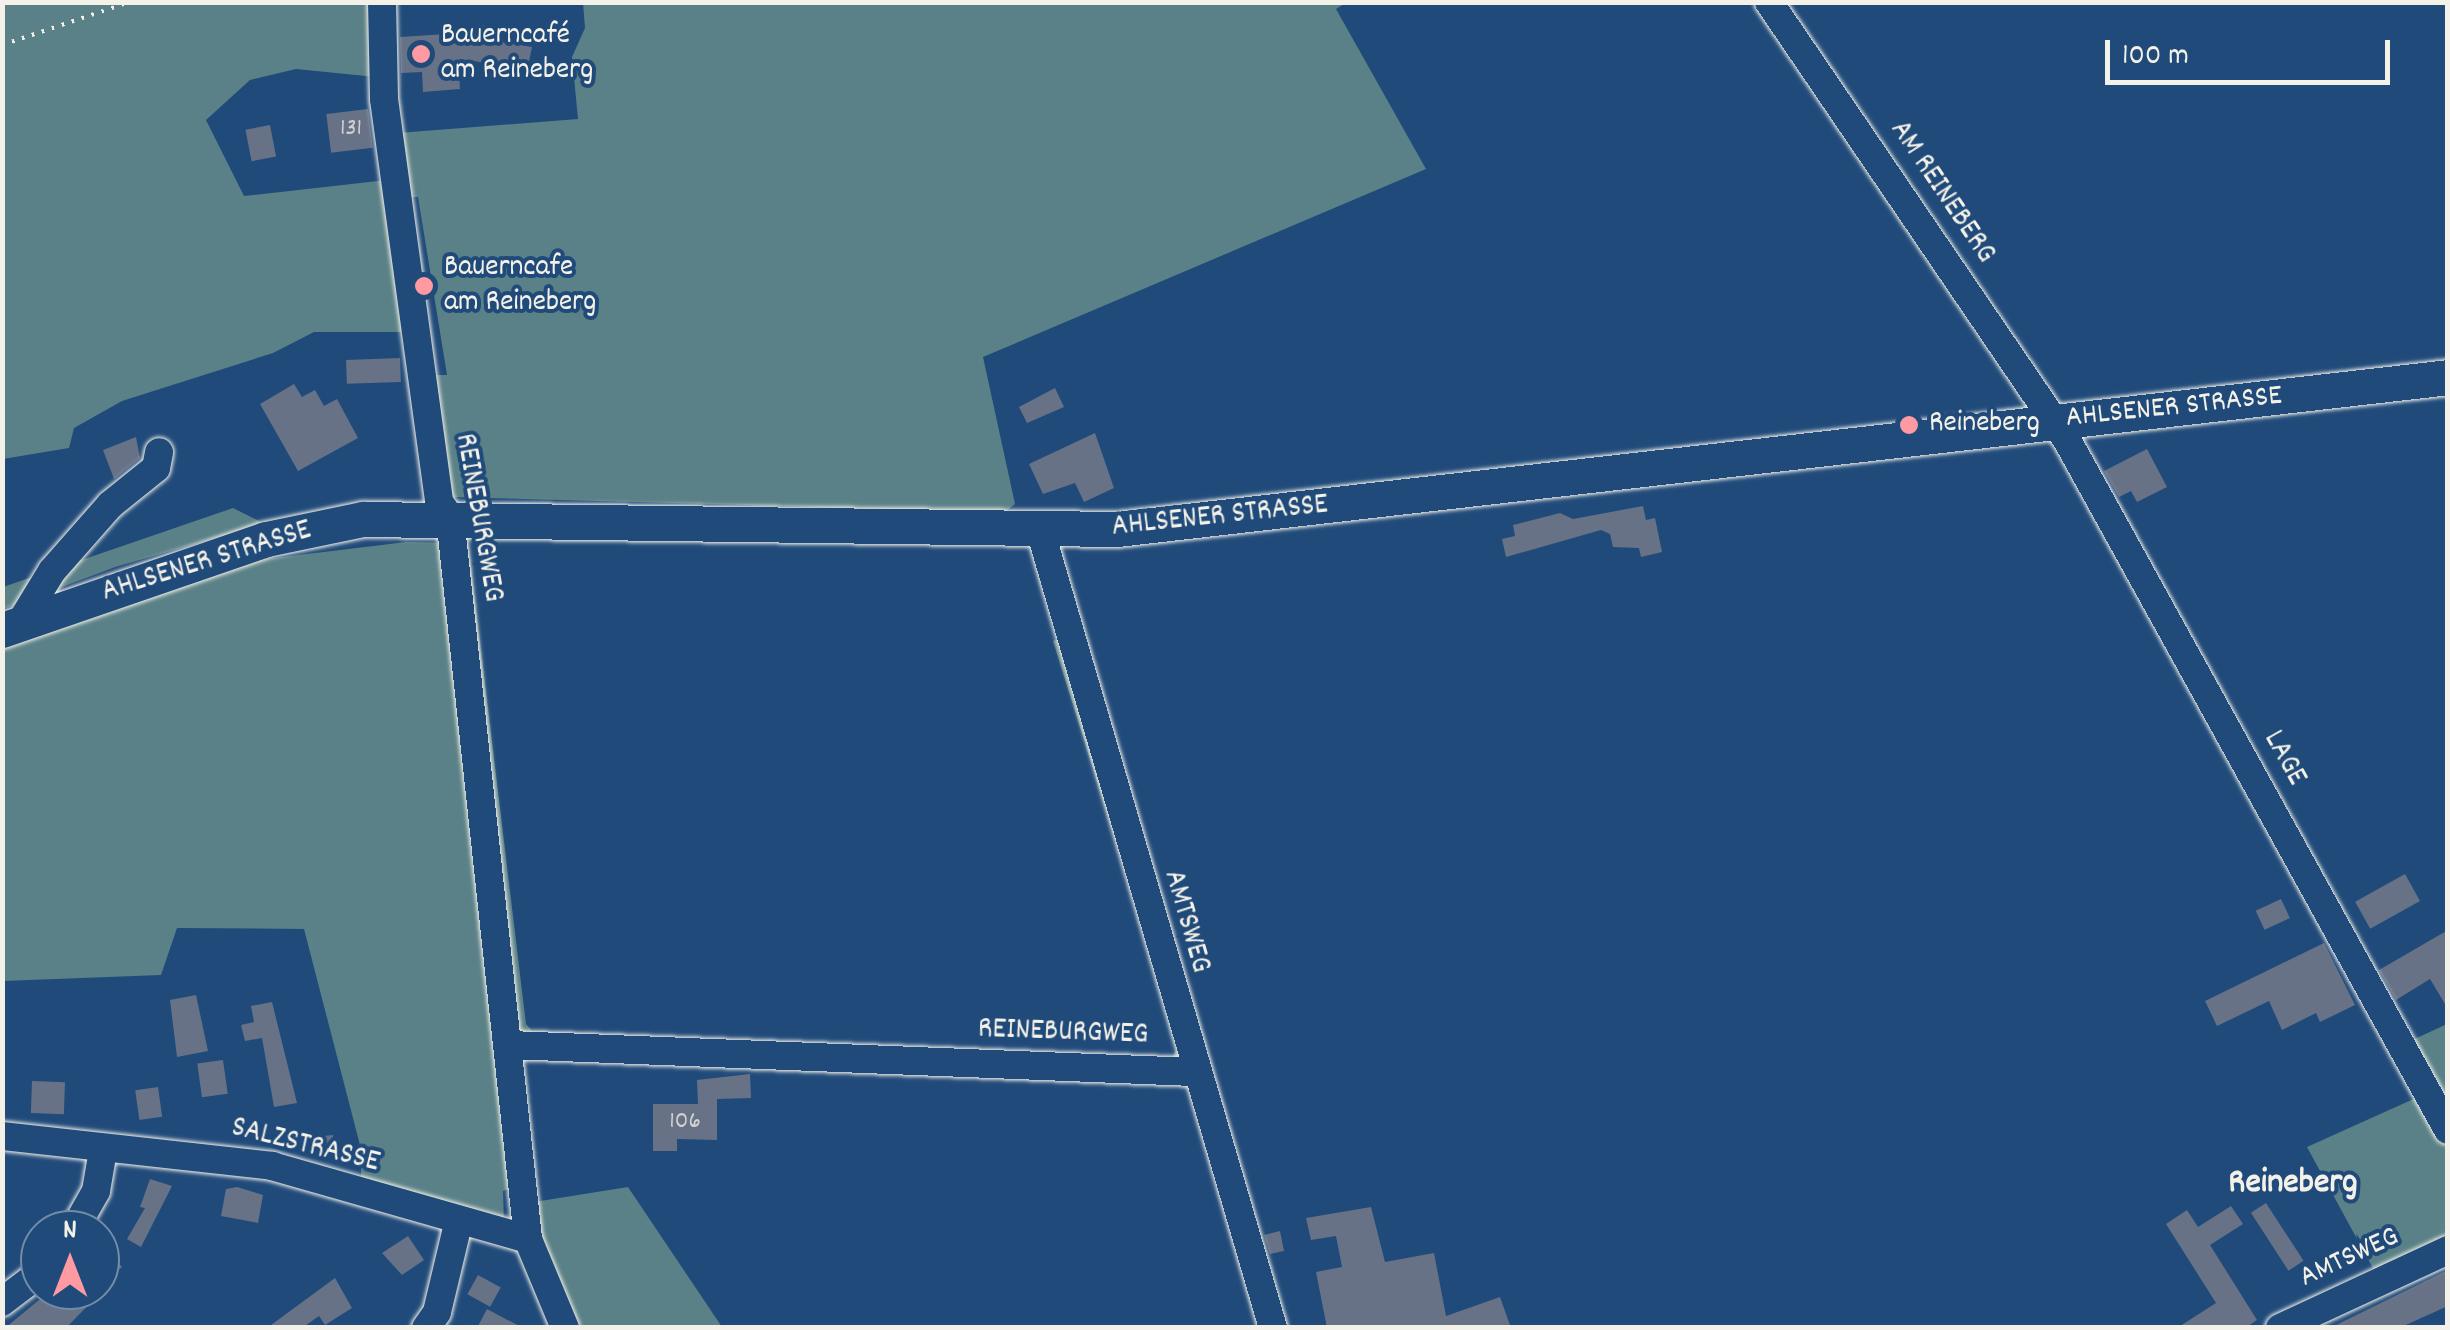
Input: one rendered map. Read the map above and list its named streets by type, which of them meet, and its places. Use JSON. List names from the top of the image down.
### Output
{
  "streets": {
    "main road": ["AHLSENER STRASSE"],
    "street": [
      "AM REINEBERG",
      "REINEBURGWEG",
      "LAGE",
      "AMTSWEG",
      "SALZSTRASSE"
    ]
  },
  "crossings": [
    ["AM REINEBERG", "AHLSENER STRASSE"],
    ["AM REINEBERG", "LAGE"],
    ["AHLSENER STRASSE", "REINEBURGWEG"],
    ["AHLSENER STRASSE", "LAGE"],
    ["AHLSENER STRASSE", "AMTSWEG"],
    ["REINEBURGWEG", "AMTSWEG"],
    ["REINEBURGWEG", "SALZSTRASSE"]
  ],
  "districts": ["Reineberg"],
  "places": ["Bauerncafé am Reineberg", "Bauerncafe am Reineberg", "Reineberg"],
  "house_numbers": ["131", "106"],
  "scale_bar": "100 m",
  "north": "top"
}
